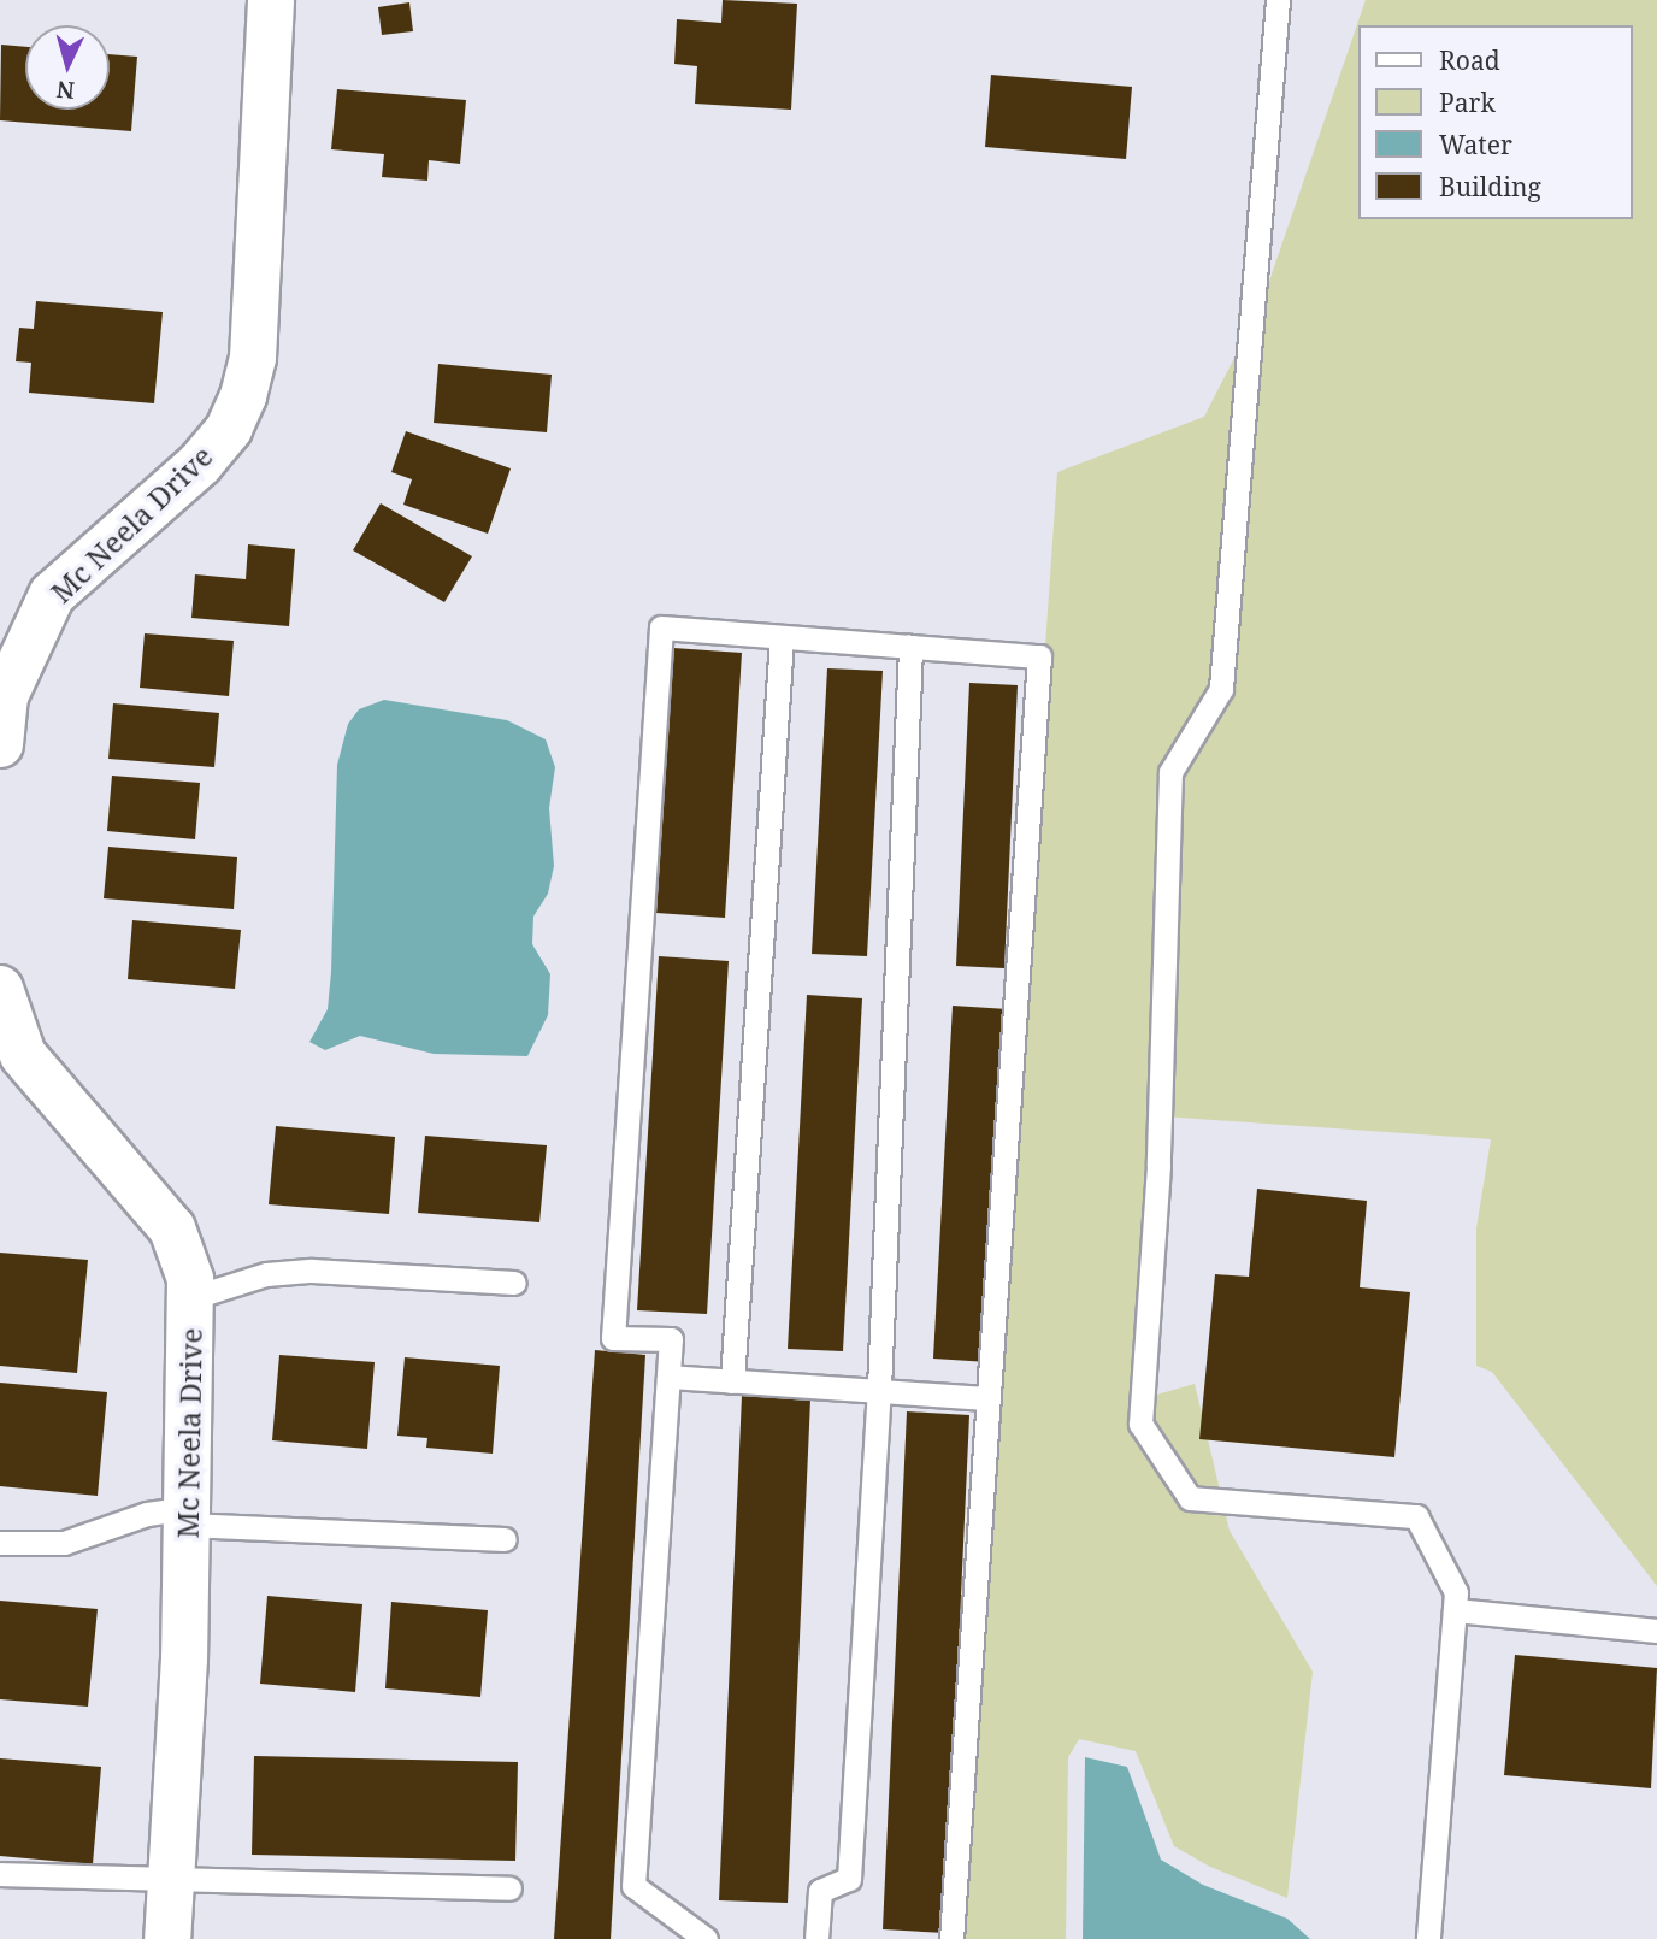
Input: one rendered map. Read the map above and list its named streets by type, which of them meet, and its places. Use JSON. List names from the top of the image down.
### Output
{
  "streets": {
    "street": ["Mc Neela Drive"]
  },
  "legend": [
    "Road",
    "Park",
    "Water",
    "Building"
  ],
  "north": "bottom"
}
